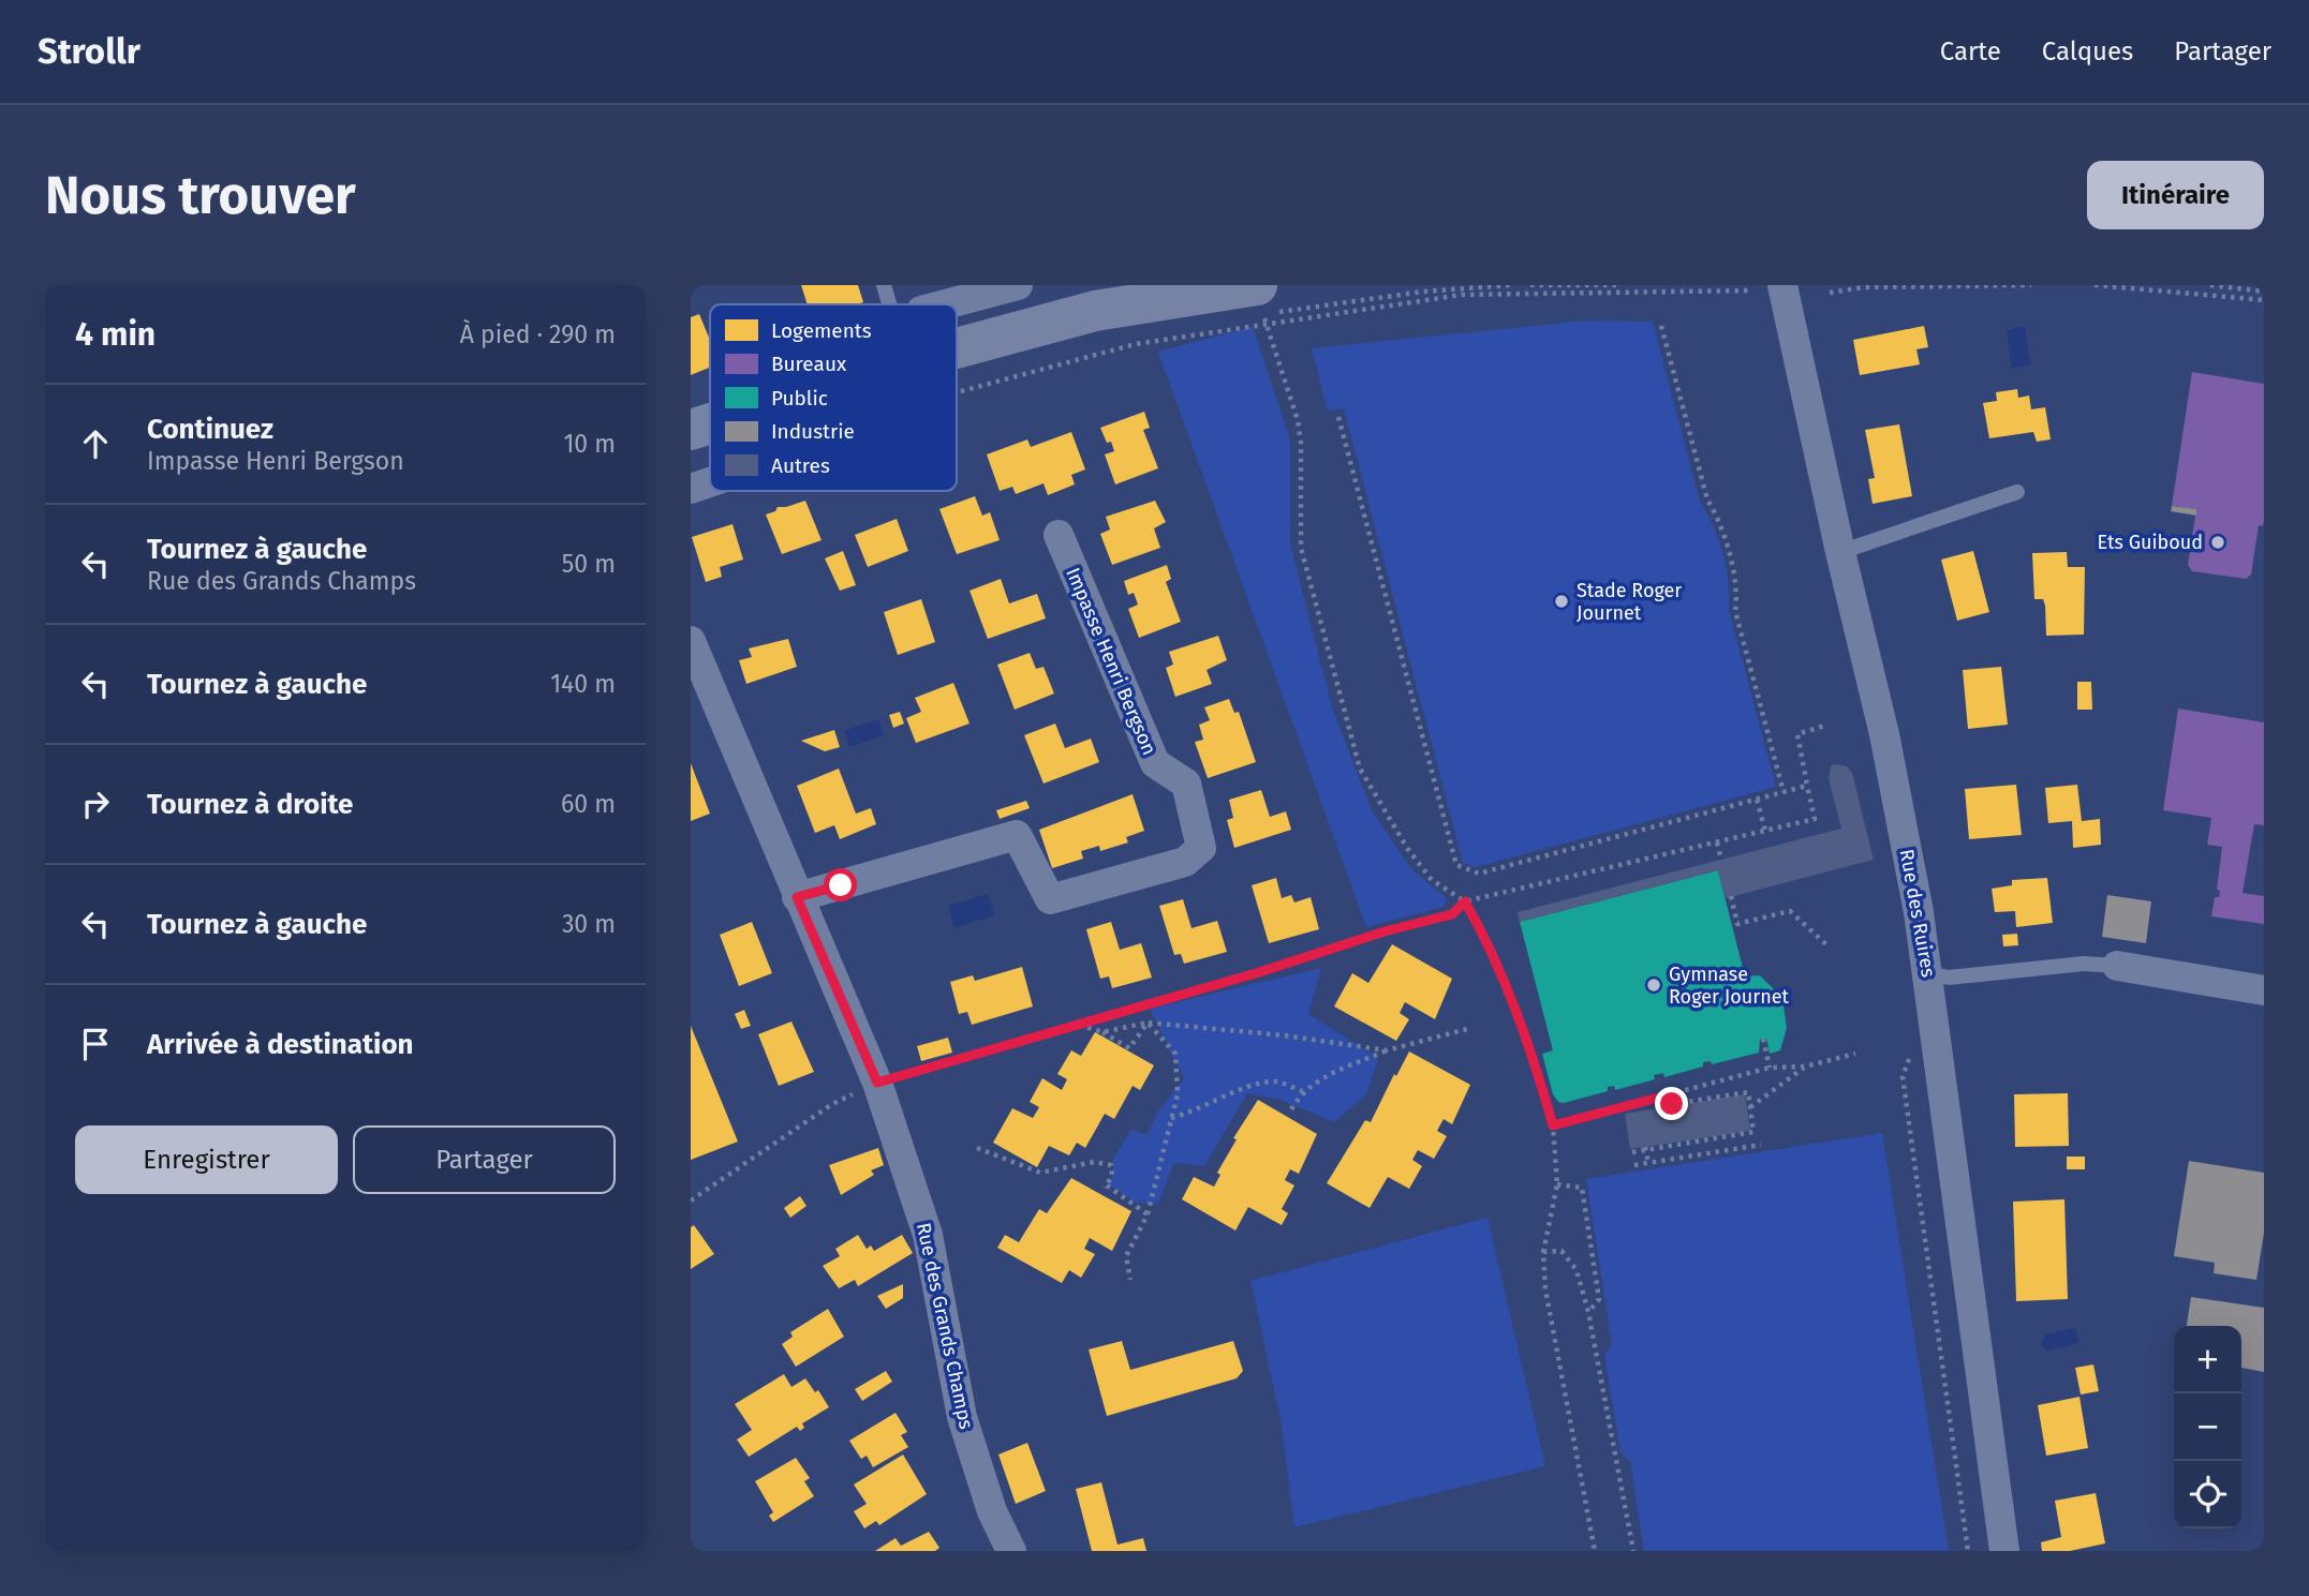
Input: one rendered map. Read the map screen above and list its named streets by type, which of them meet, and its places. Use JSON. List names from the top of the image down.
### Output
{
  "streets": {
    "street": ["Impasse Henri Bergson", "Rue des Ruires", "Rue des Grands Champs"]
  },
  "crossings": [
    ["Impasse Henri Bergson", "Rue des Grands Champs"]
  ],
  "places": ["Ets Guiboud", "Stade Roger Journet", "Gymnase Roger Journet"],
  "legend": [
    "Logements",
    "Bureaux",
    "Public",
    "Industrie",
    "Autres"
  ],
  "page": {
    "header": "Strollr",
    "nav": ["Carte", "Calques", "Partager"],
    "buttons": [
      "Itinéraire",
      ["Enregistrer", "Partager"]
    ],
    "title": "Nous trouver",
    "heading": ["4 min", "À pied · 290 m"],
    "list": [
      ["Continuez", "Impasse Henri Bergson", "10 m"],
      ["Tournez à gauche", "Rue des Grands Champs", "50 m"],
      ["Tournez à gauche", "140 m"],
      ["Tournez à droite", "60 m"],
      ["Tournez à gauche", "30 m"],
      "Arrivée à destination"
    ],
    "map_buttons": ["+", "−"]
  }
}
